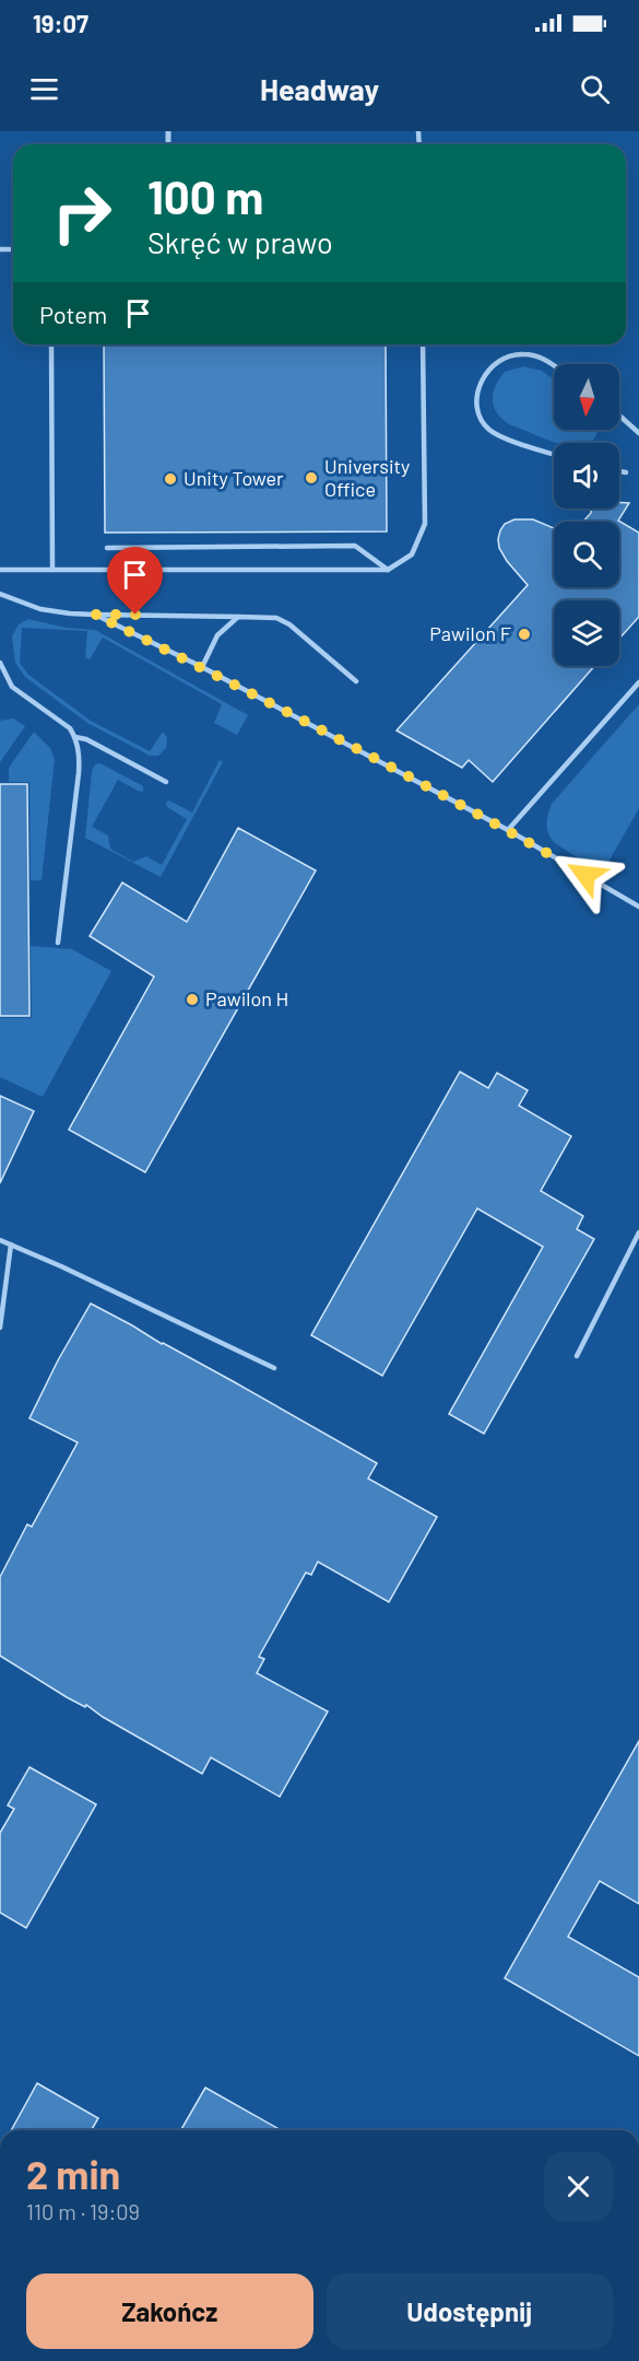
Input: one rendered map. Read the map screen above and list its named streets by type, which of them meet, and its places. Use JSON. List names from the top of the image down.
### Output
{
  "places": [
    "University Office",
    "Unity Tower",
    "Pawilon F",
    "Pawilon H"
  ],
  "north": "bottom",
  "page": {
    "status": "19:07",
    "header": "Headway",
    "turn": ["100 m", "Skręć w prawo"],
    "then": "Potem",
    "heading": ["2 min", "110 m · 19:09"],
    "buttons": ["Zakończ", "Udostępnij"]
  }
}
